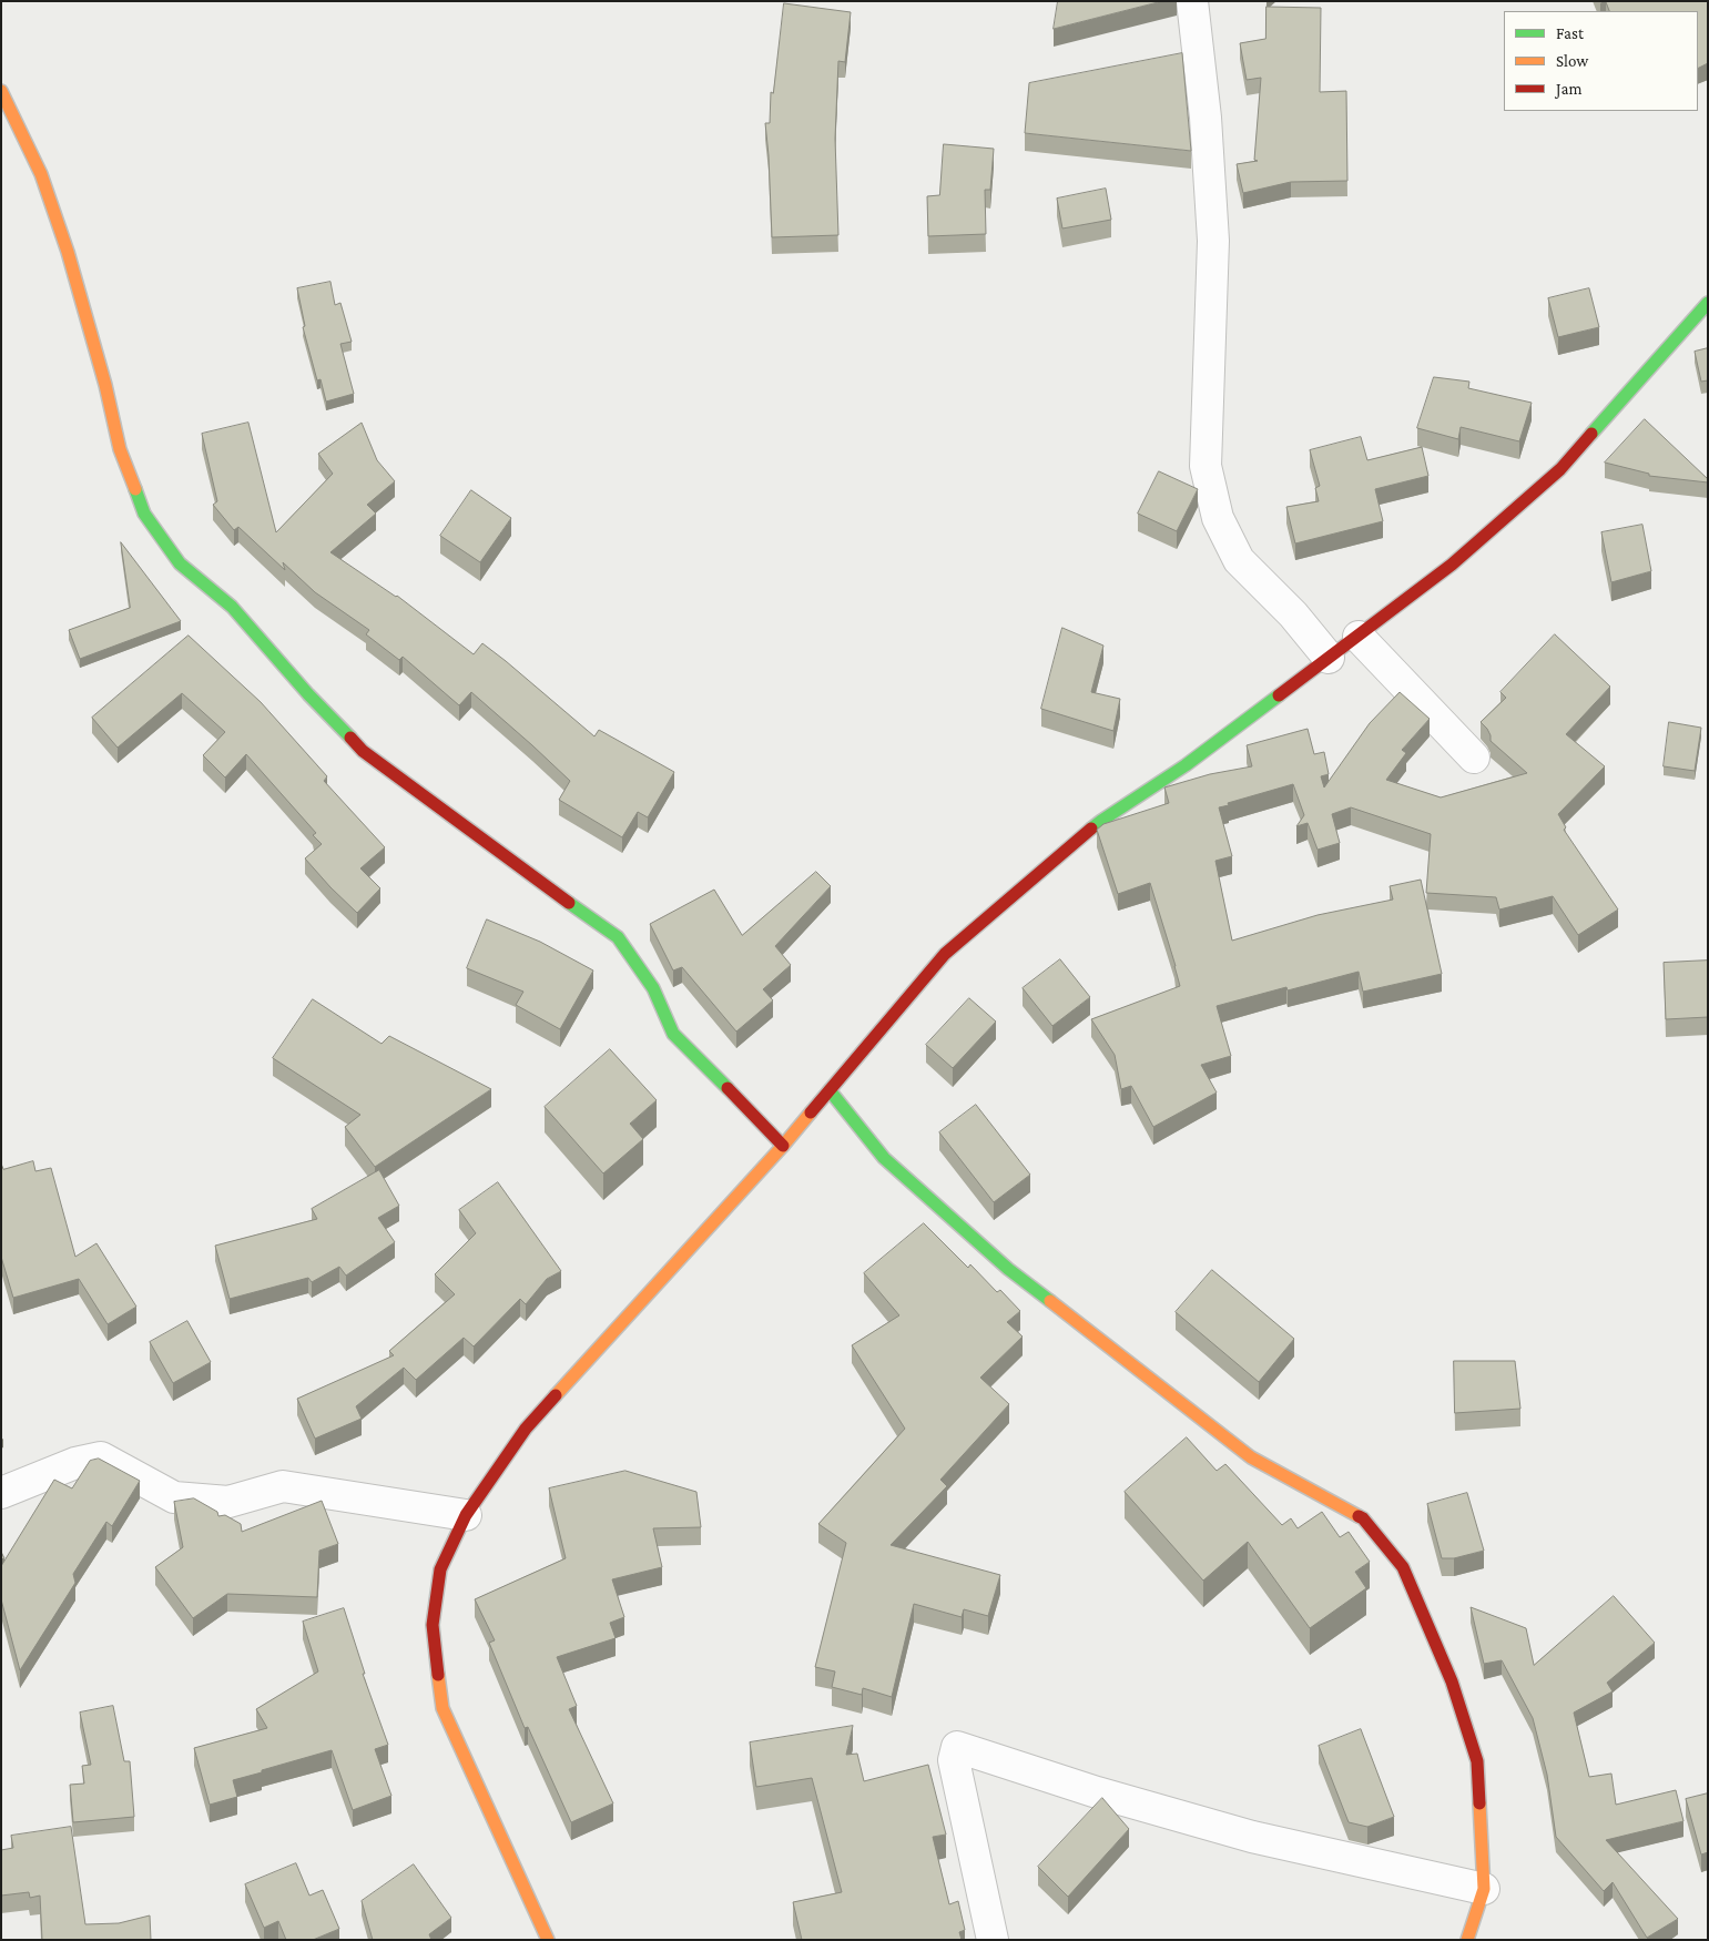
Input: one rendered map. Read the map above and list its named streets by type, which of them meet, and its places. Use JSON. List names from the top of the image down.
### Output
{
  "legend": ["Fast", "Slow", "Jam"]
}
